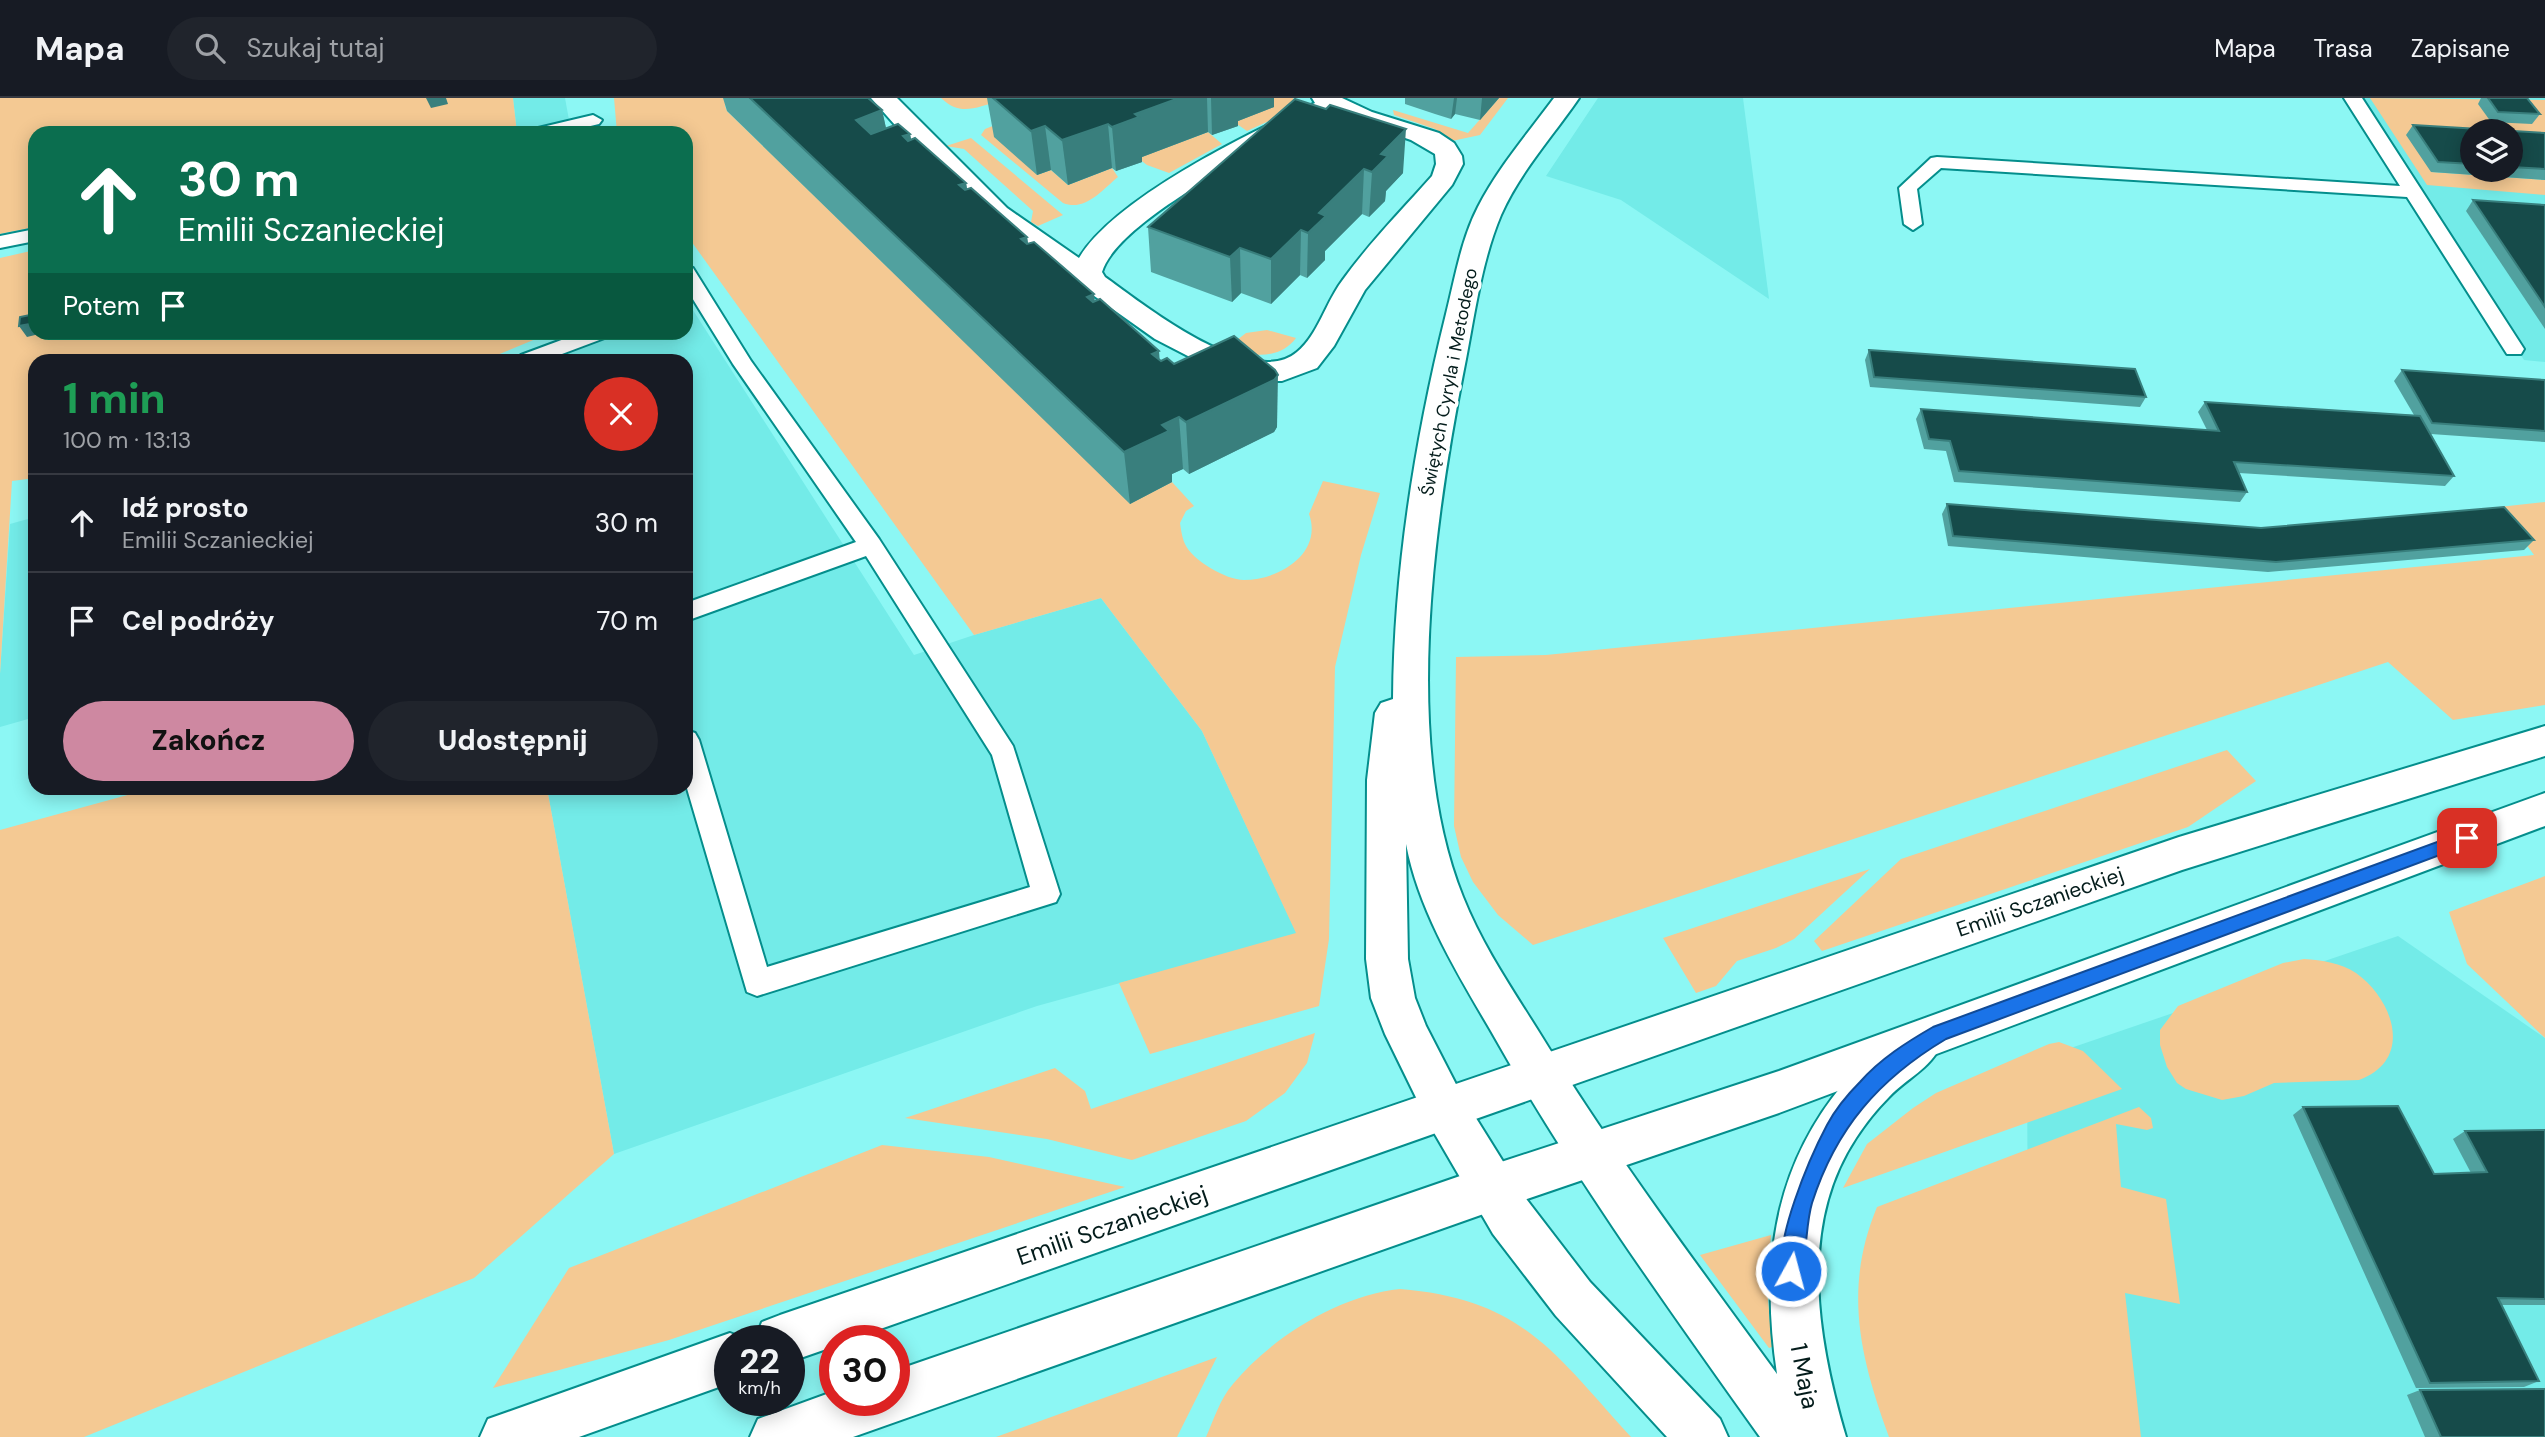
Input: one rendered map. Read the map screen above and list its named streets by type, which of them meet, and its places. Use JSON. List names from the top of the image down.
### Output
{
  "streets": {
    "street": ["Świętych Cyryla i Metodego", "Emilii Sczanieckiej", "1 Maja"]
  },
  "crossings": [
    ["Świętych Cyryla i Metodego", "Emilii Sczanieckiej"]
  ],
  "page": {
    "header": "Mapa",
    "search": "Szukaj tutaj",
    "nav": ["Mapa", "Trasa", "Zapisane"],
    "turn": ["30 m", "Emilii Sczanieckiej"],
    "then": "Potem",
    "heading": ["1 min", "100 m · 13:13"],
    "list": [
      {
        "name": "Idź prosto",
        "note": "Emilii Sczanieckiej",
        "value": "30 m"
      },
      {
        "name": "Cel podróży",
        "value": "70 m"
      }
    ],
    "buttons": ["Zakończ", "Udostępnij"],
    "speed": "22 km/h",
    "limit": "30"
  }
}
